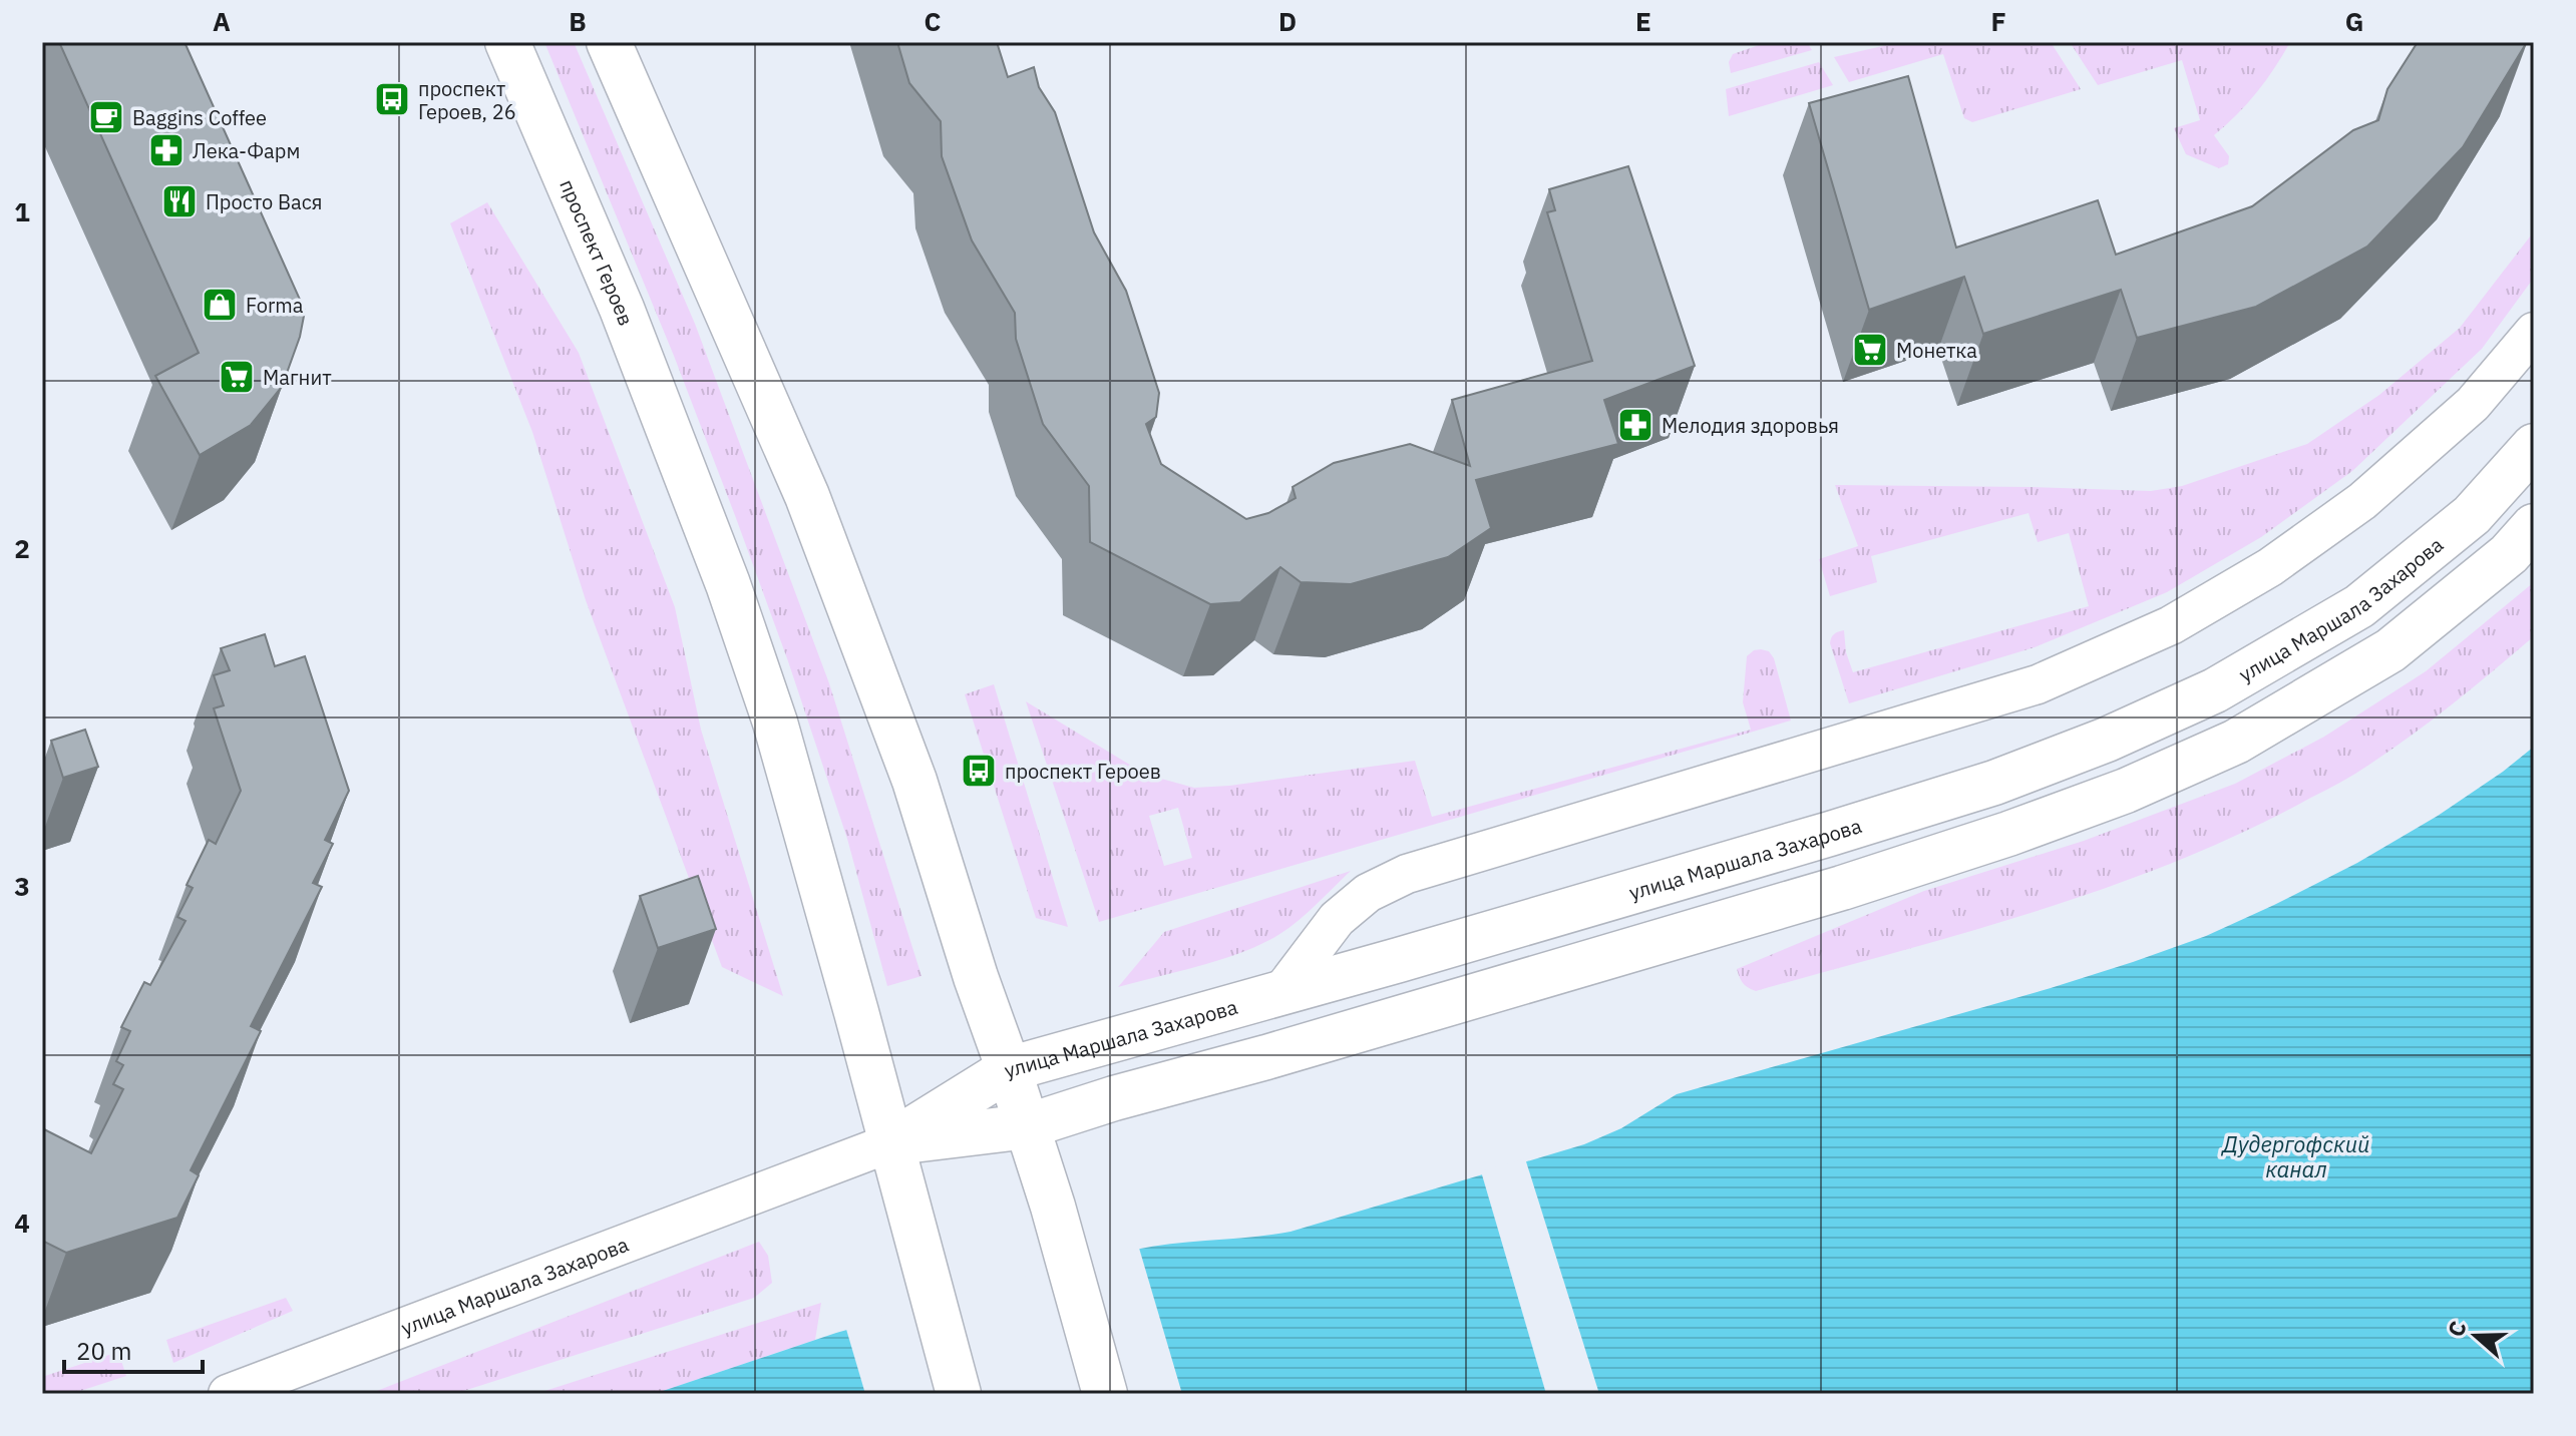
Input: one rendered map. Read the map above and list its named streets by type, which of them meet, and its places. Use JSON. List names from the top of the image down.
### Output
{
  "streets": {
    "street": ["проспект Героев", "улица Маршала Захарова"]
  },
  "crossings": [
    ["проспект Героев", "улица Маршала Захарова"]
  ],
  "water": ["Дудергофский канал"],
  "places": {
    "bus stop": ["проспект Героев, 26", "проспект Героев"],
    "cafe": ["Baggins Coffee"],
    "pharmacy": ["Лека-Фарм", "Мелодия здоровья"],
    "restaurant": ["Просто Вася"],
    "shop": ["Forma"],
    "supermarket": ["Монетка", "Магнит"]
  },
  "scale_bar": "20 m",
  "north": "left",
  "grid": {
    "columns": [
      "A",
      "B",
      "C",
      "D",
      "E",
      "F",
      "G"
    ],
    "rows": [
      "1",
      "2",
      "3",
      "4"
    ]
  }
}
